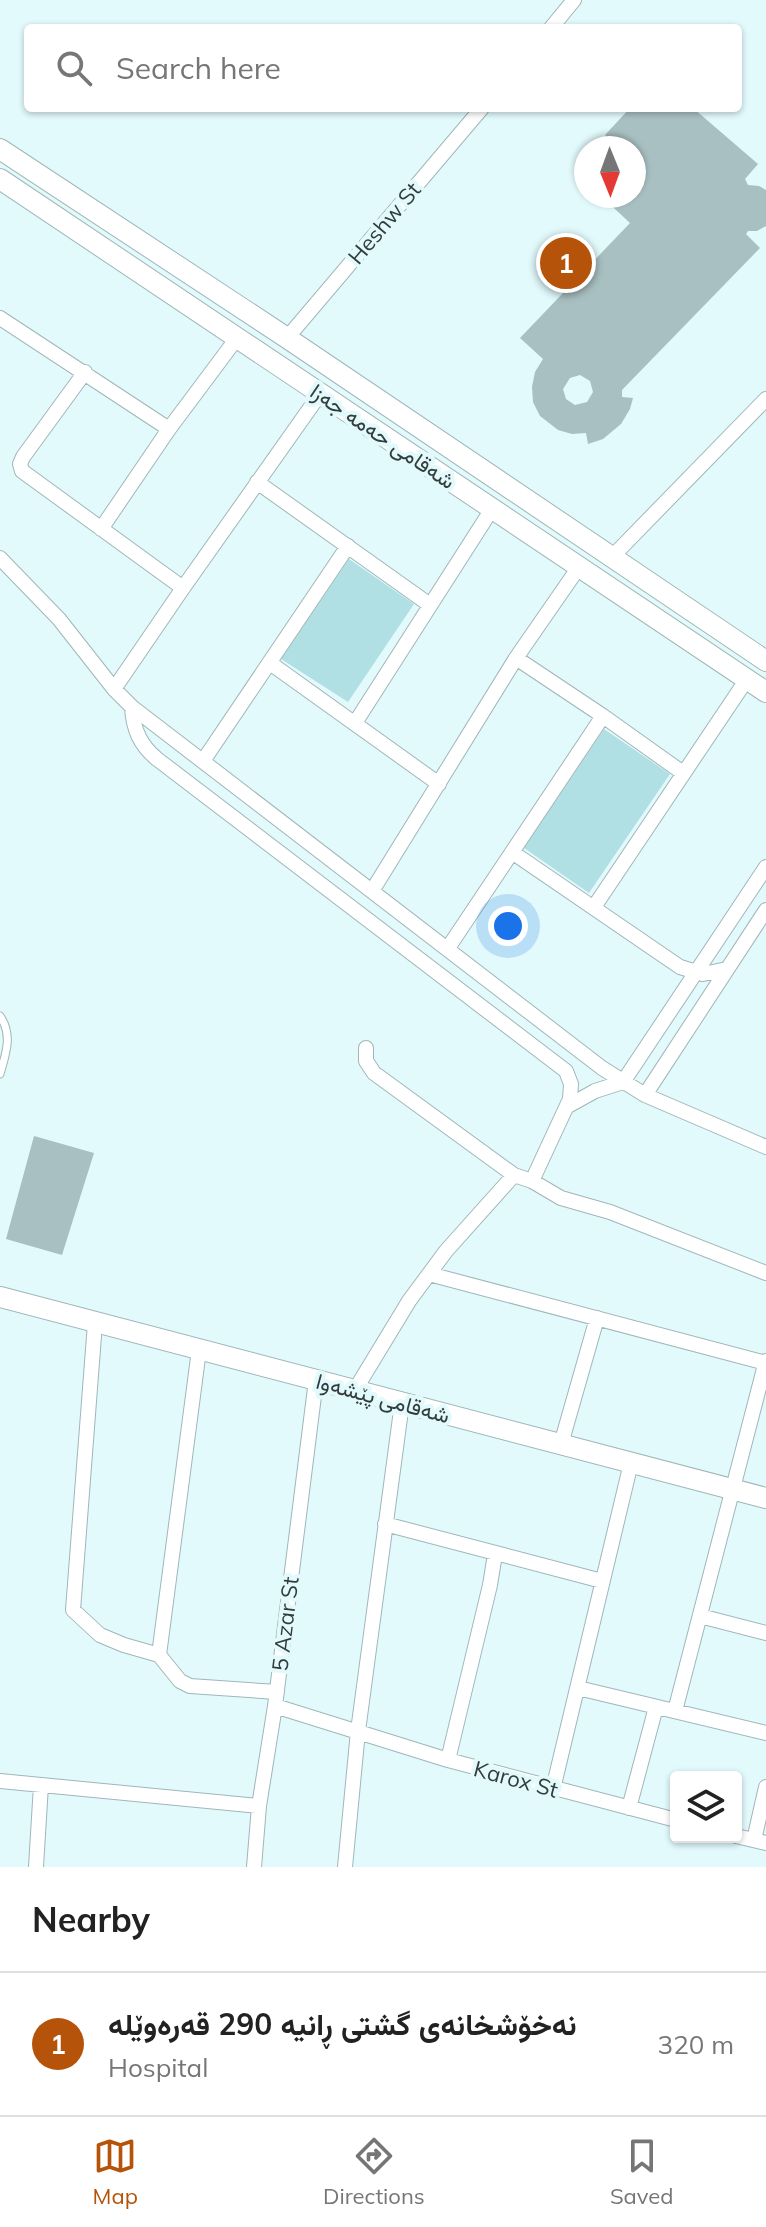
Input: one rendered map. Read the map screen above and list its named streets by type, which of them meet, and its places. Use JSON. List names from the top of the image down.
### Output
{
  "streets": {
    "street": [
      "Heshw St",
      "شەقامی حەمە جەزا",
      "شەقامی پێشەوا",
      "5 Azar St",
      "Karox St"
    ]
  },
  "crossings": [
    ["Heshw St", "شەقامی حەمە جەزا"],
    ["شەقامی پێشەوا", "5 Azar St"],
    ["5 Azar St", "Karox St"]
  ],
  "north": "bottom",
  "page": {
    "search": "Search here",
    "pins": "1",
    "heading": "Nearby",
    "list": [
      {
        "mark": "1",
        "name": "نەخۆشخانەی گشتی ڕانیە 290 قەرەوێلە",
        "note": "Hospital",
        "value": "320 m"
      }
    ],
    "nav": ["Map", "Directions", "Saved"]
  }
}
